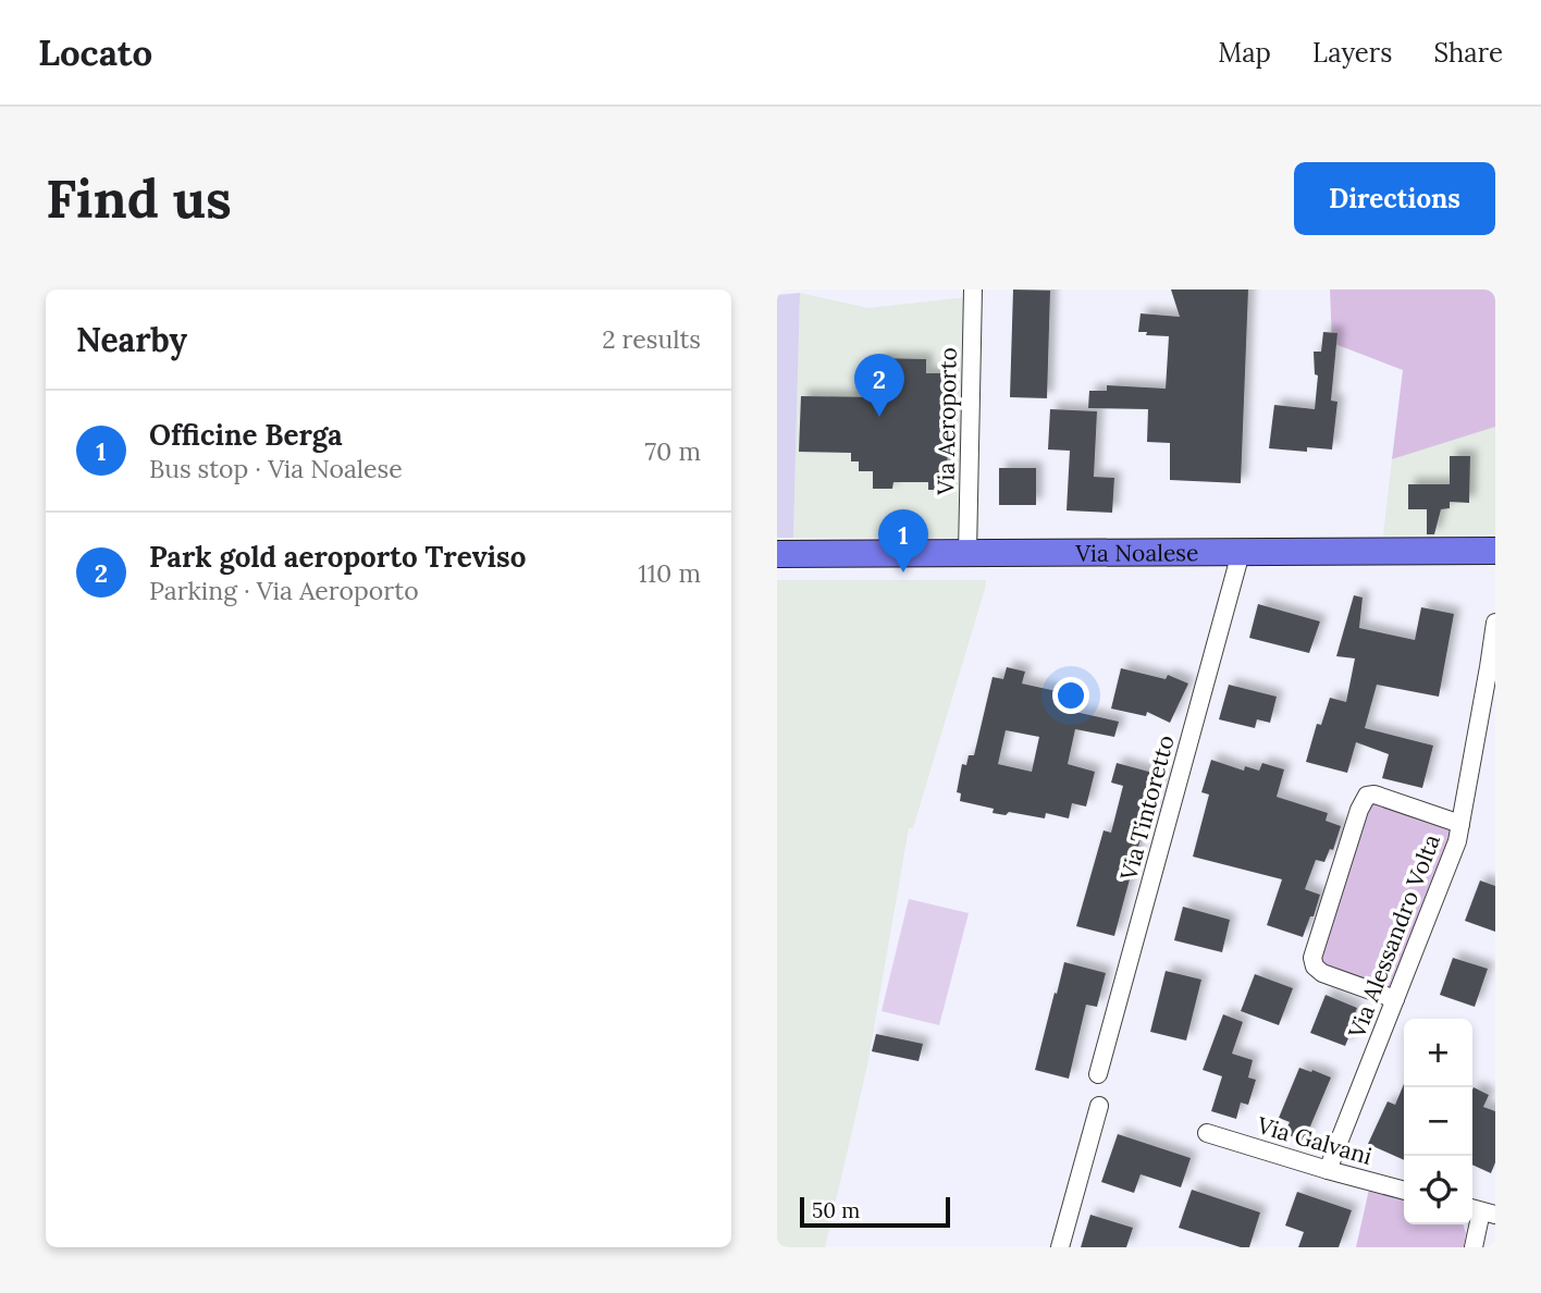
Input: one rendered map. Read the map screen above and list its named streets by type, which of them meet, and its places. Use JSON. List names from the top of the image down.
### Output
{
  "streets": {
    "main road": ["Via Noalese"],
    "street": [
      "Via Aeroporto",
      "Via Tintoretto",
      "Via Alessandro Volta",
      "Via Galvani"
    ]
  },
  "crossings": [
    ["Via Aeroporto", "Via Noalese"],
    ["Via Noalese", "Via Tintoretto"],
    ["Via Alessandro Volta", "Via Galvani"]
  ],
  "scale_bar": "50 m",
  "page": {
    "header": "Locato",
    "nav": ["Map", "Layers", "Share"],
    "buttons": "Directions",
    "title": "Find us",
    "heading": ["Nearby", "2 results"],
    "pins": ["2", "1"],
    "list": [
      {
        "mark": "1",
        "name": "Officine Berga",
        "note": "Bus stop · Via Noalese",
        "value": "70 m"
      },
      {
        "mark": "2",
        "name": "Park gold aeroporto Treviso",
        "note": "Parking · Via Aeroporto",
        "value": "110 m"
      }
    ],
    "map_buttons": ["+", "−"],
    "scale": "50 m"
  }
}
